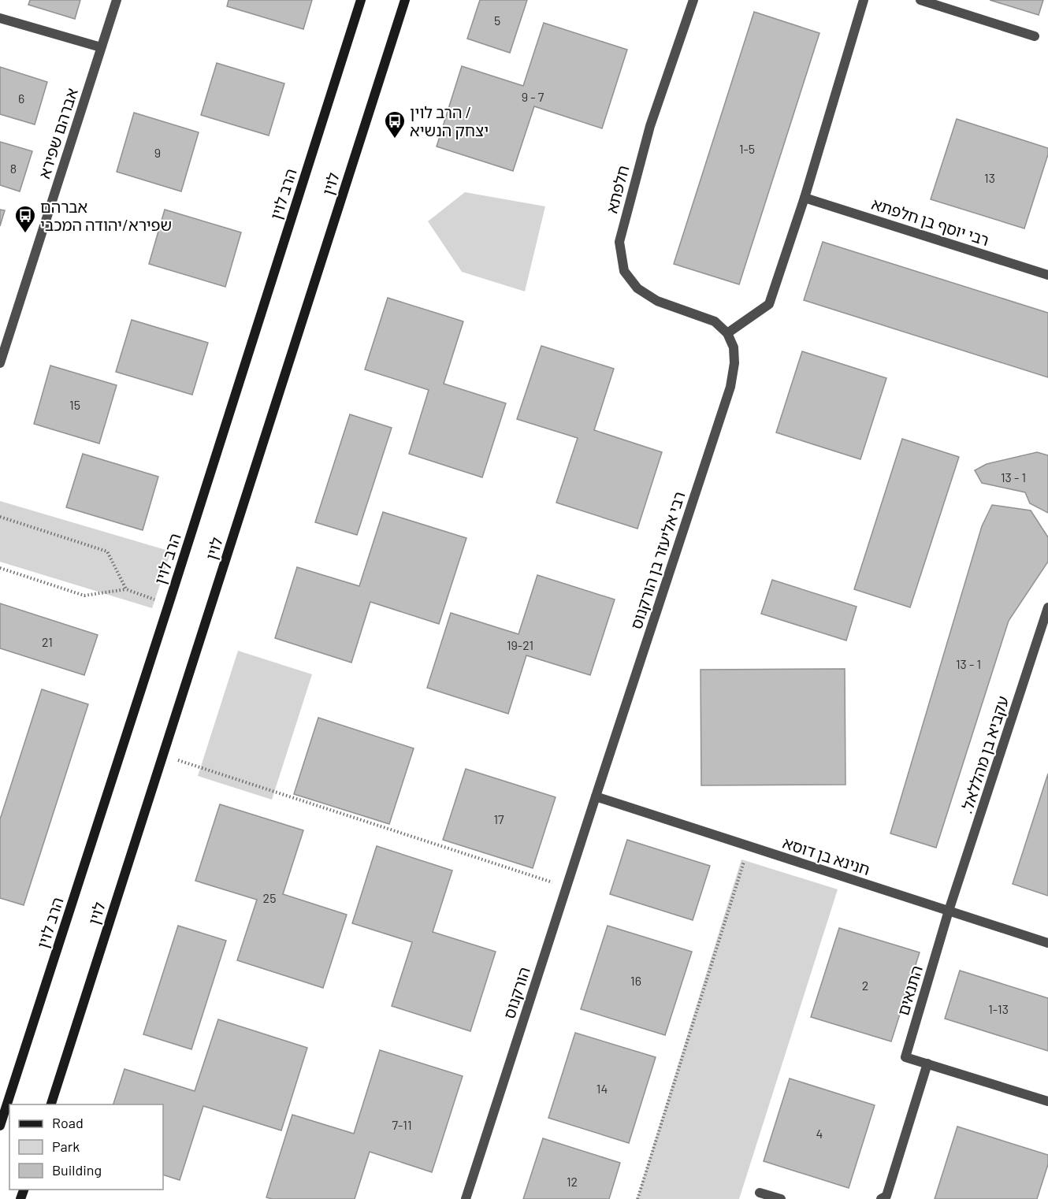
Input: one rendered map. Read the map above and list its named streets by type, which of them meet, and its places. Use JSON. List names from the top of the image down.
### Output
{
  "streets": {
    "main road": ["לוין", "הרב לוין"],
    "street": [
      "אברהם שפירא",
      "חלפתא",
      "רבי יוסף בן חלפתא",
      "רבי אליעזר בן הורקנוס",
      ".עקביא בן מהללאל",
      "חנינא בן דוסא",
      "התנאים",
      "הורקנוס"
    ]
  },
  "crossings": [
    ["חלפתא", "רבי אליעזר בן הורקנוס"],
    ["רבי אליעזר בן הורקנוס", "חנינא בן דוסא"],
    ["רבי אליעזר בן הורקנוס", "הורקנוס"],
    [".עקביא בן מהללאל", "חנינא בן דוסא"],
    [".עקביא בן מהללאל", "התנאים"],
    ["חנינא בן דוסא", "התנאים"],
    ["חנינא בן דוסא", "הורקנוס"]
  ],
  "places": {
    "bus stop": ["הרב לוין / יצחק הנשיא", "אברהם שפירא/יהודה המכבי"]
  },
  "house_numbers": [
    "5",
    "9 - 7",
    "6",
    "1-5",
    "9",
    "8",
    "13",
    "15",
    "13 - 1",
    "21",
    "19-21",
    "13 - 1",
    "17",
    "25",
    "16",
    "2",
    "1-13",
    "14",
    "7-11",
    "4",
    "12"
  ],
  "legend": ["Road", "Park", "Building"]
}
